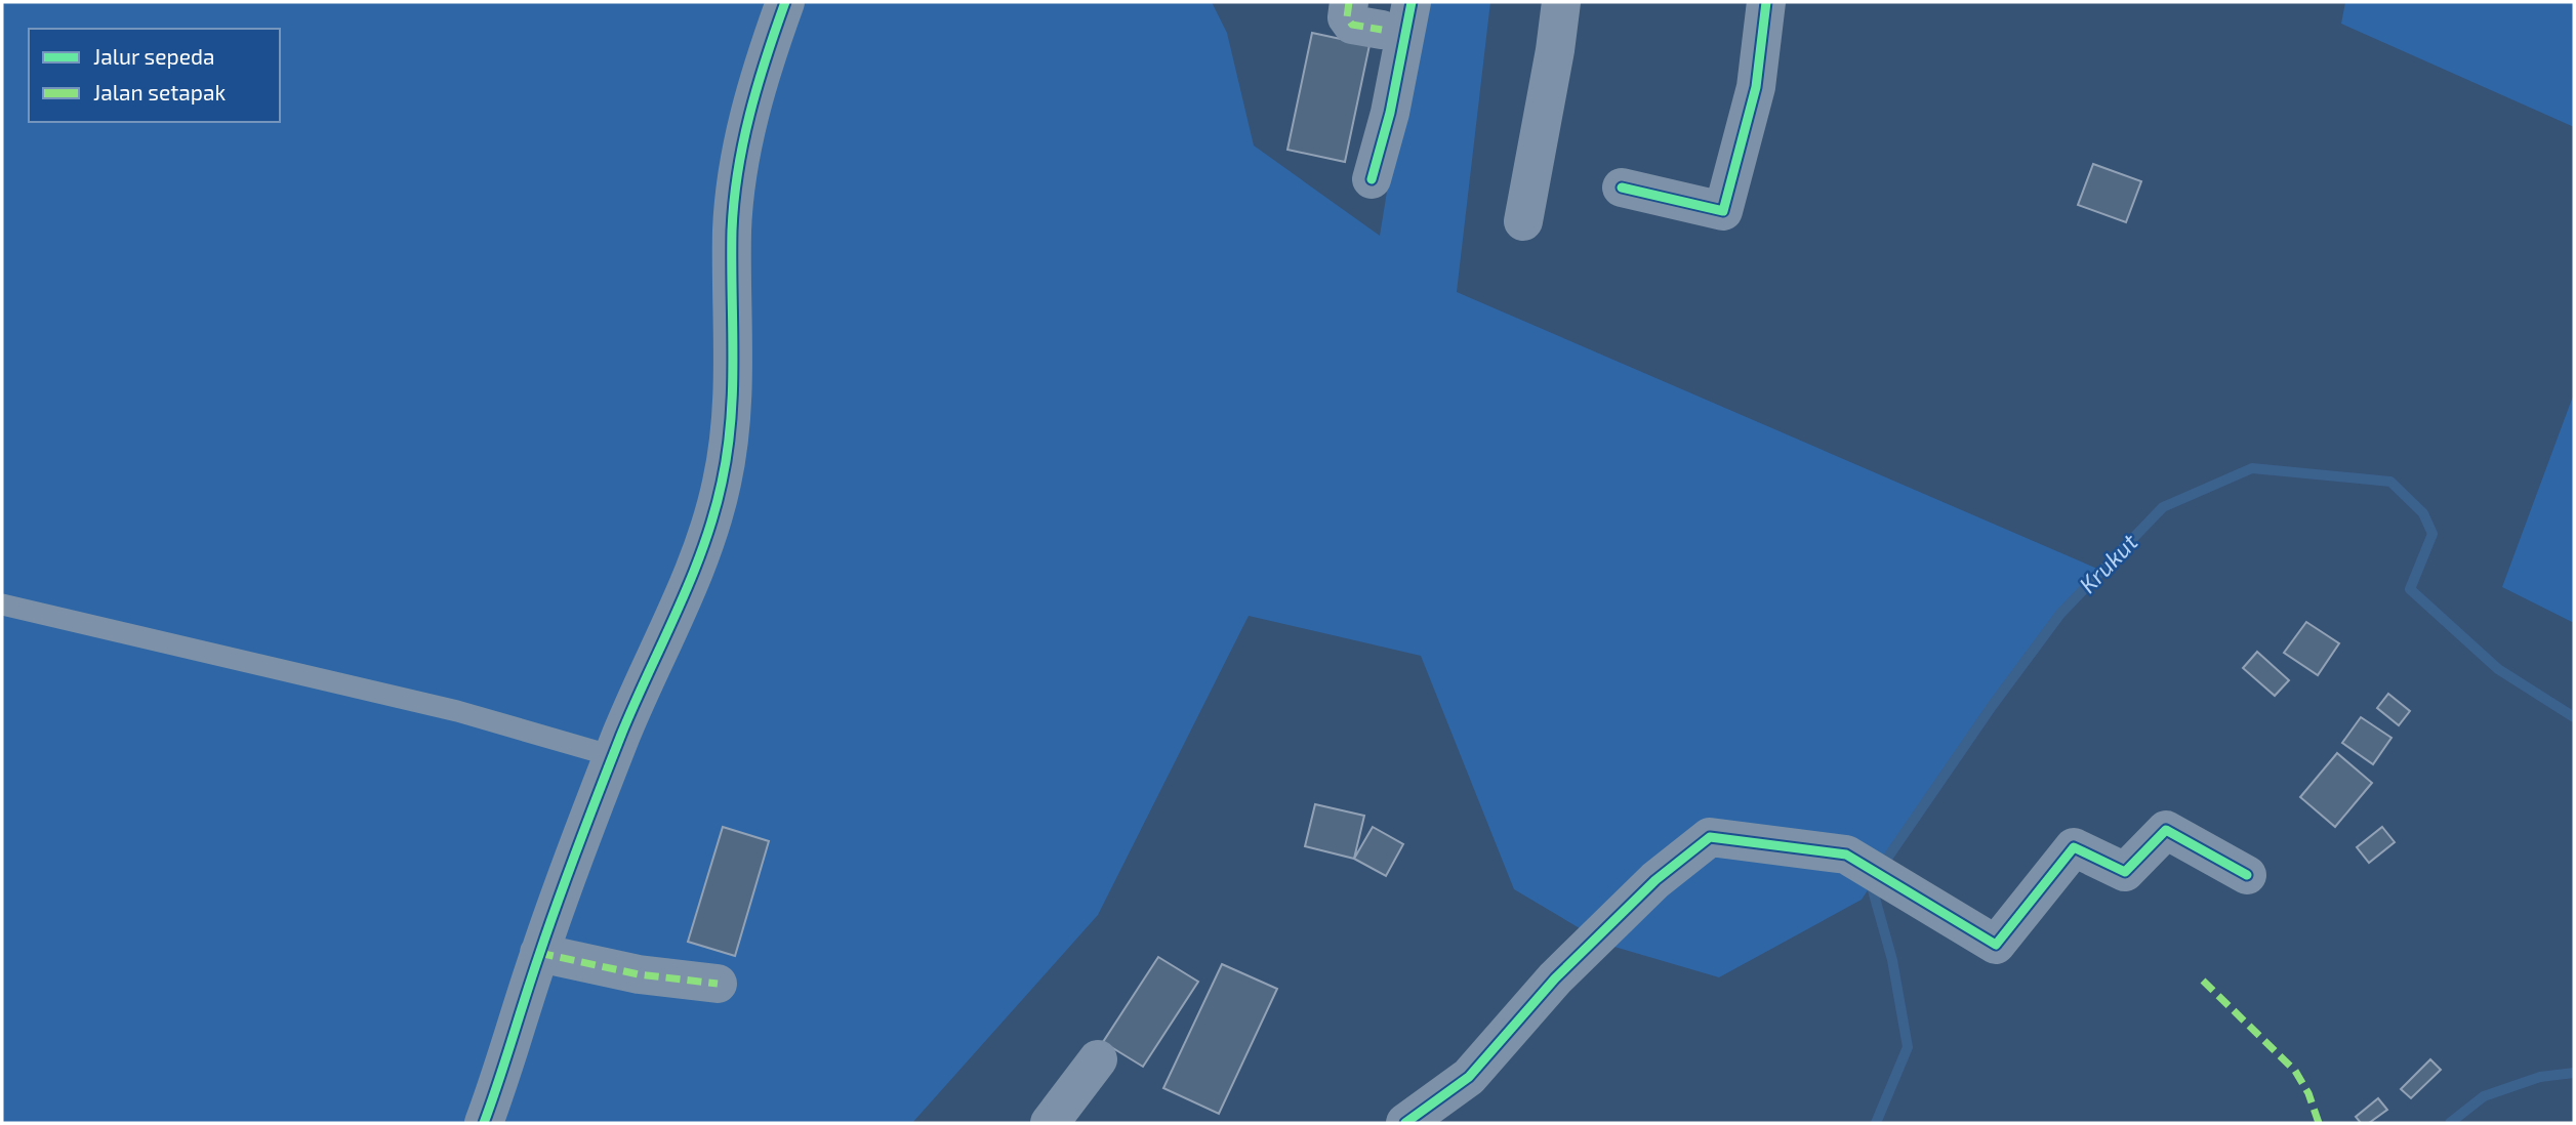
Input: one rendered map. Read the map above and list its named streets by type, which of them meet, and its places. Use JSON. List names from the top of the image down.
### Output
{
  "water": ["Krukut"],
  "legend": ["Jalur sepeda", "Jalan setapak"]
}
